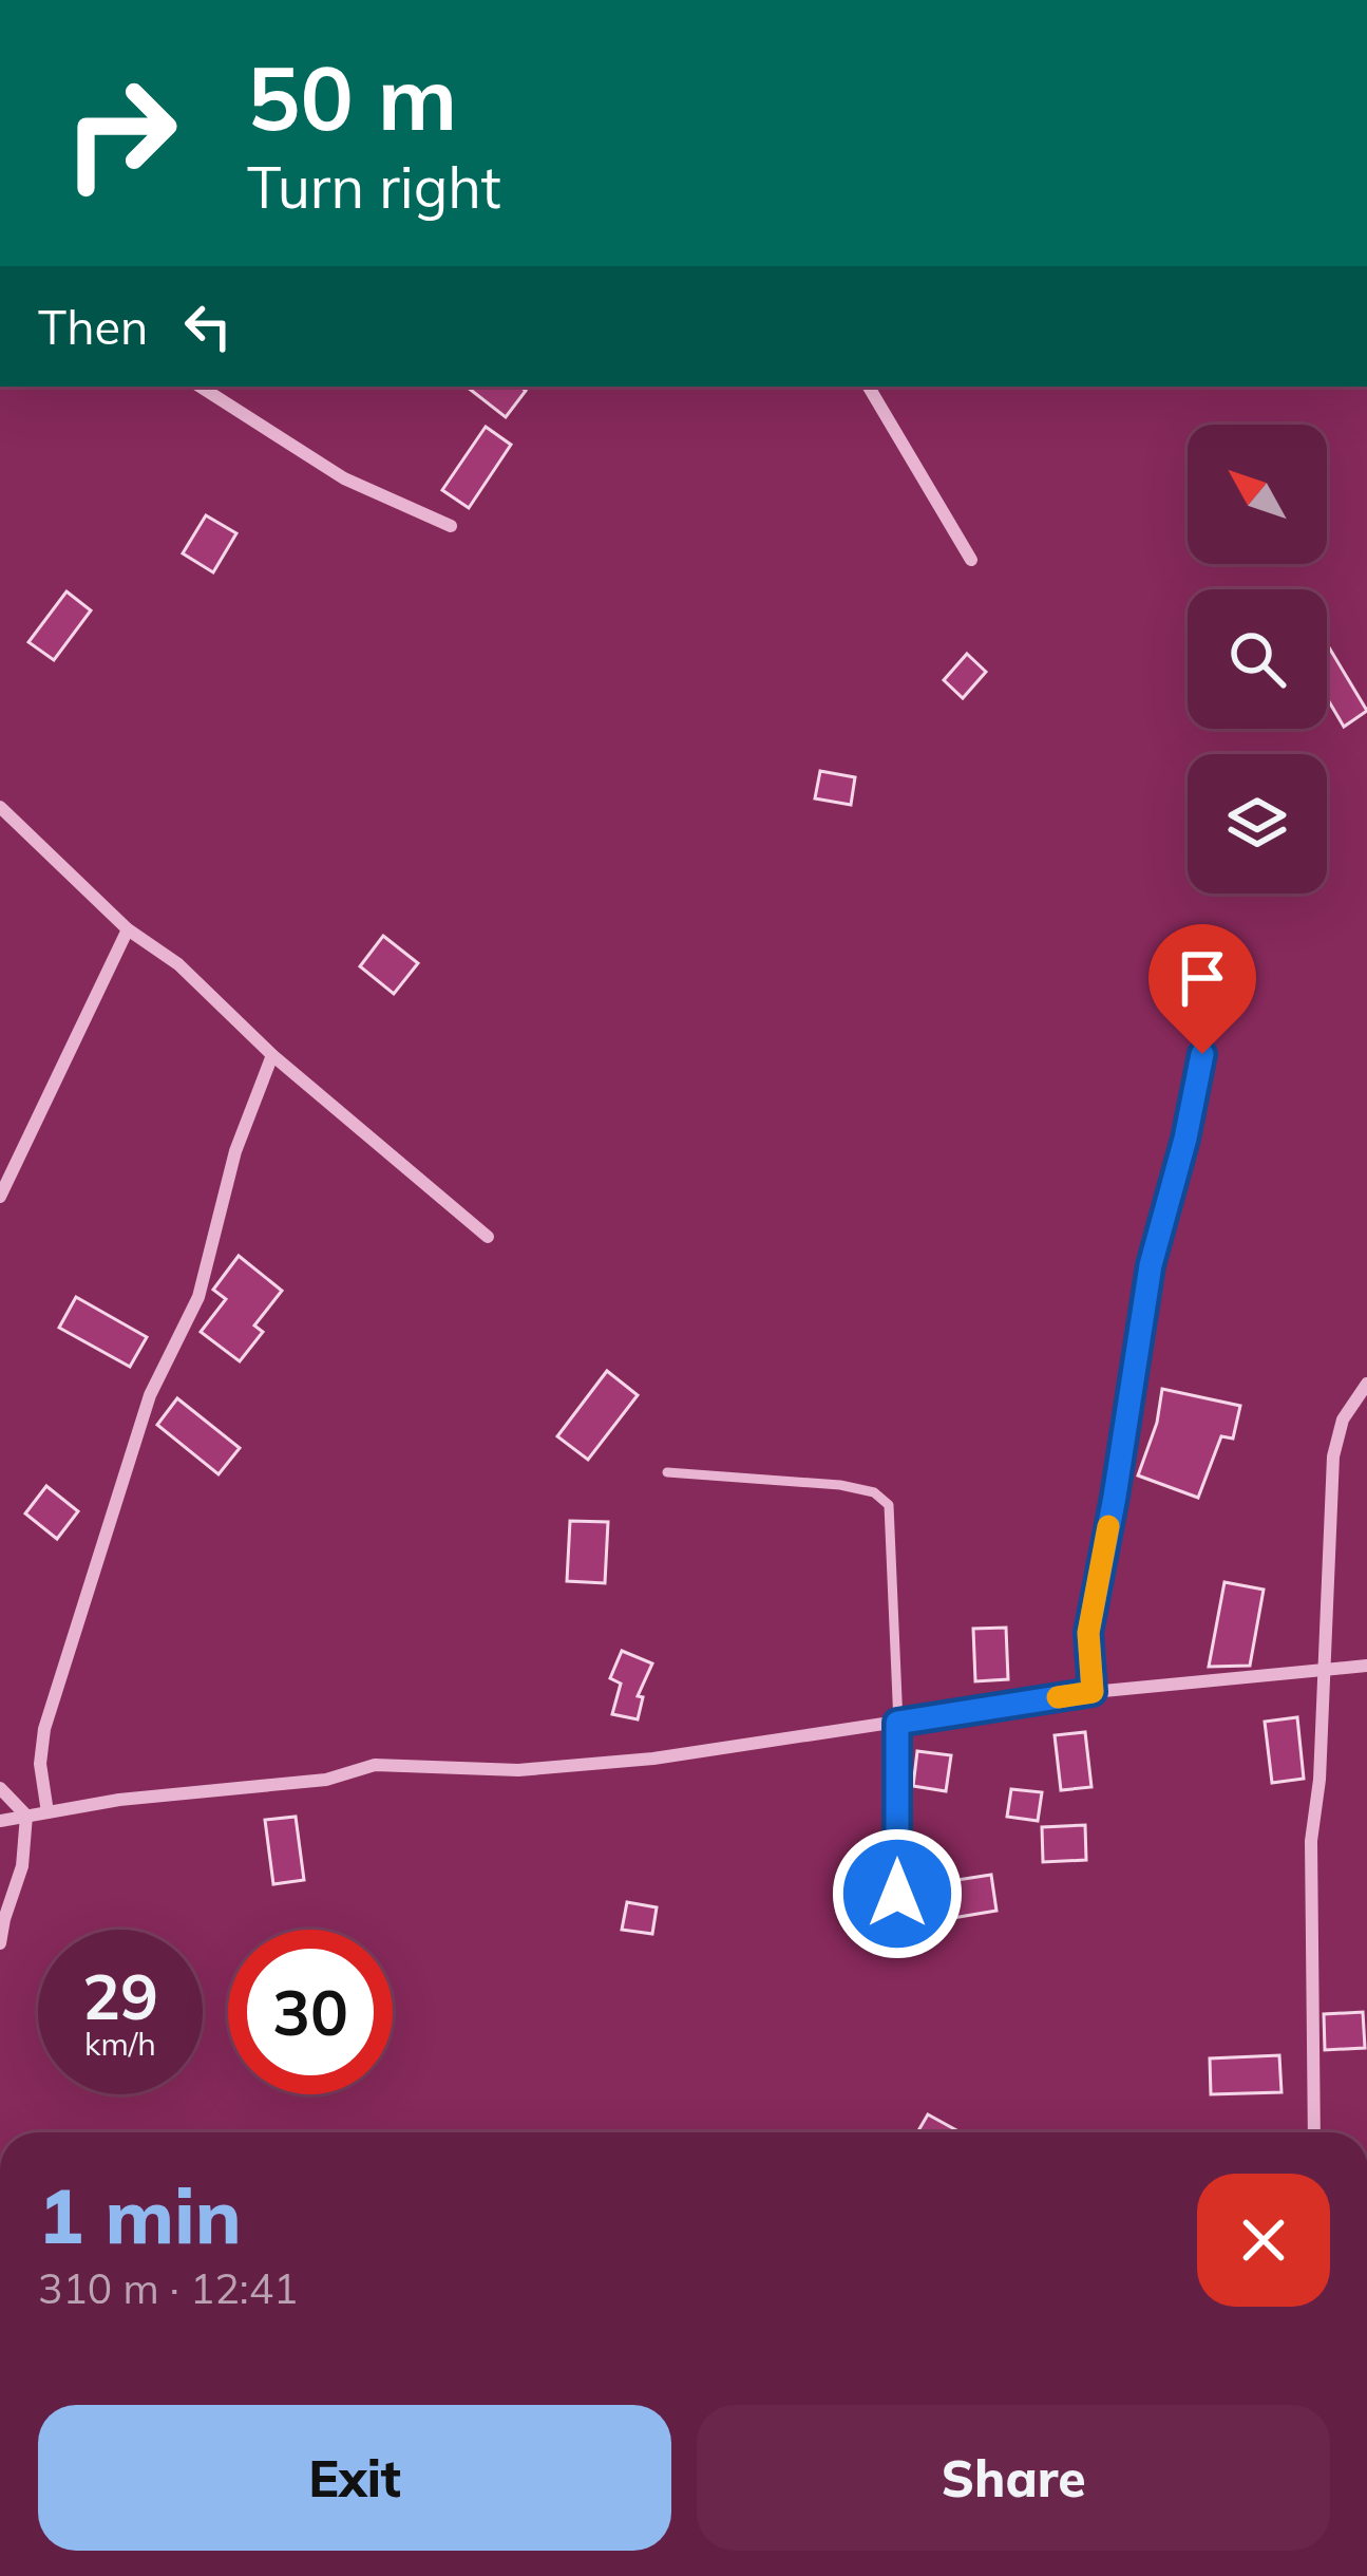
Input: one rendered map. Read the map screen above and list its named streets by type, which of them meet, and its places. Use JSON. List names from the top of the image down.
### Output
{
  "north": "top left",
  "page": {
    "turn": ["50 m", "Turn right"],
    "then": "Then",
    "speed": "29 km/h",
    "limit": "30",
    "heading": ["1 min", "310 m · 12:41"],
    "buttons": ["Exit", "Share"]
  }
}
